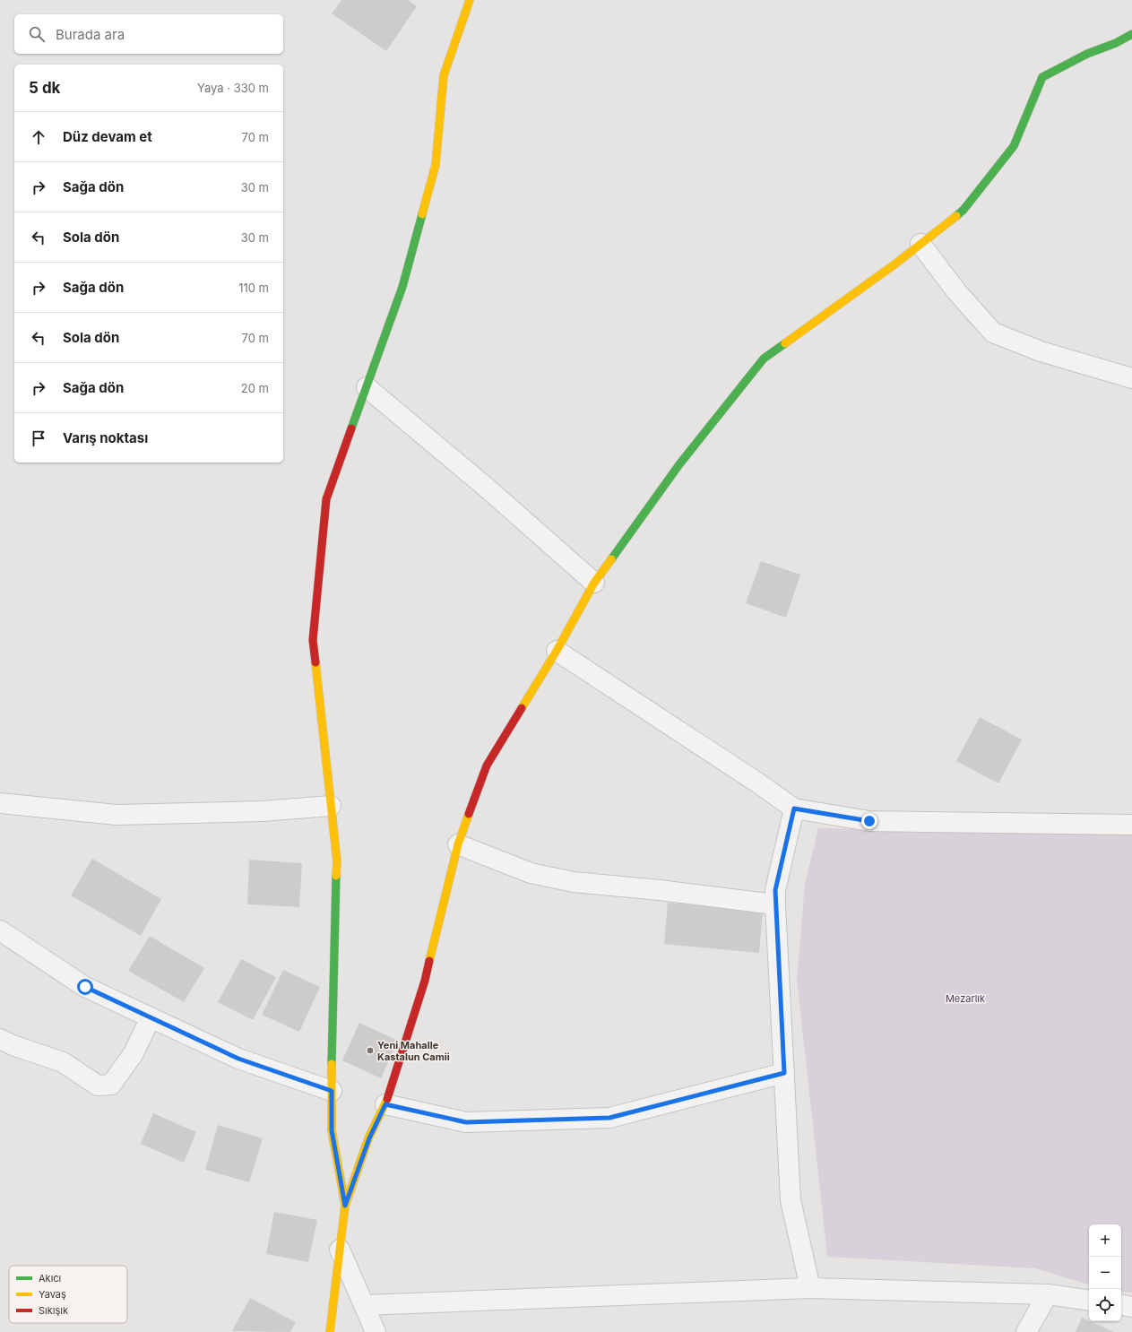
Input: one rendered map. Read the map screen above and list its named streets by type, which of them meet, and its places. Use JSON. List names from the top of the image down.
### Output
{
  "parks": ["Mezarlık"],
  "places": ["Yeni Mahalle Kastalun Camii"],
  "legend": ["Akıcı", "Yavaş", "Sıkışık"],
  "page": {
    "search": "Burada ara",
    "heading": ["5 dk", "Yaya · 330 m"],
    "list": [
      ["Düz devam et", "70 m"],
      ["Sağa dön", "30 m"],
      ["Sola dön", "30 m"],
      ["Sağa dön", "110 m"],
      ["Sola dön", "70 m"],
      ["Sağa dön", "20 m"],
      "Varış noktası"
    ],
    "map_buttons": ["+", "−"]
  }
}
